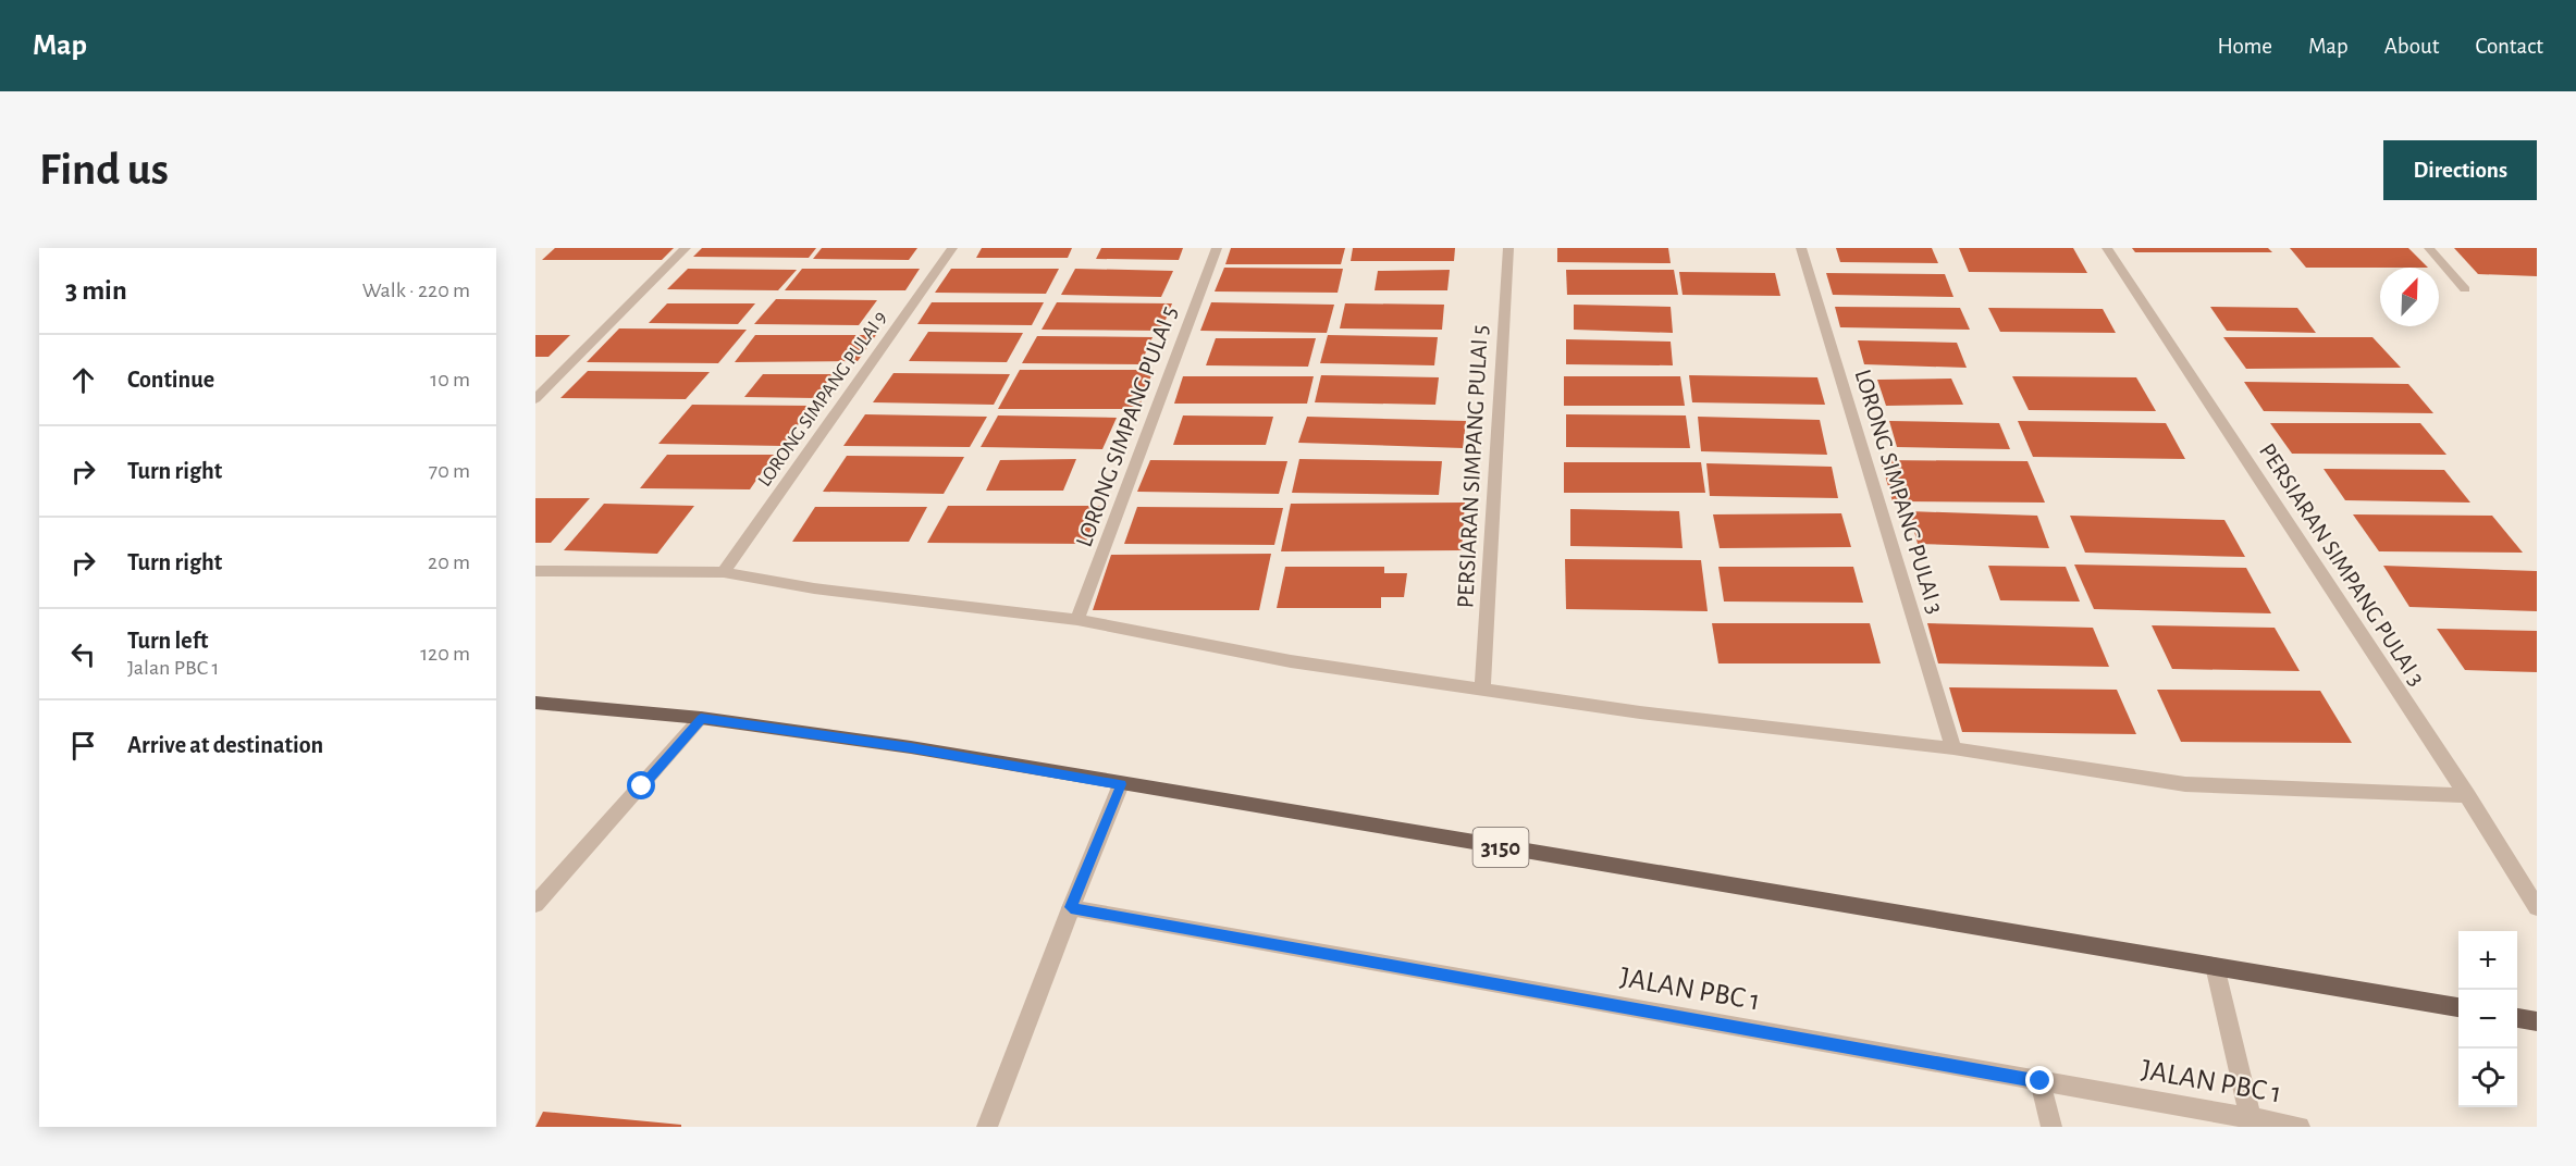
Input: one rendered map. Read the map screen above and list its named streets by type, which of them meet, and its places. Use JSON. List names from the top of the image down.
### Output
{
  "streets": {
    "main road": ["3150"],
    "street": [
      "LORONG SIMPANG PULAI 9",
      "LORONG SIMPANG PULAI 5",
      "PERSIARAN SIMPANG PULAI 5",
      "LORONG SIMPANG PULAI 3",
      "PERSIARAN SIMPANG PULAI 3",
      "JALAN PBC 1"
    ]
  },
  "north": "top right",
  "page": {
    "header": "Map",
    "nav": [
      "Home",
      "Map",
      "About",
      "Contact"
    ],
    "buttons": "Directions",
    "title": "Find us",
    "heading": ["3 min", "Walk · 220 m"],
    "list": [
      ["Continue", "10 m"],
      ["Turn right", "70 m"],
      ["Turn right", "20 m"],
      ["Turn left", "Jalan PBC 1", "120 m"],
      "Arrive at destination"
    ],
    "map_buttons": ["+", "−"]
  }
}
